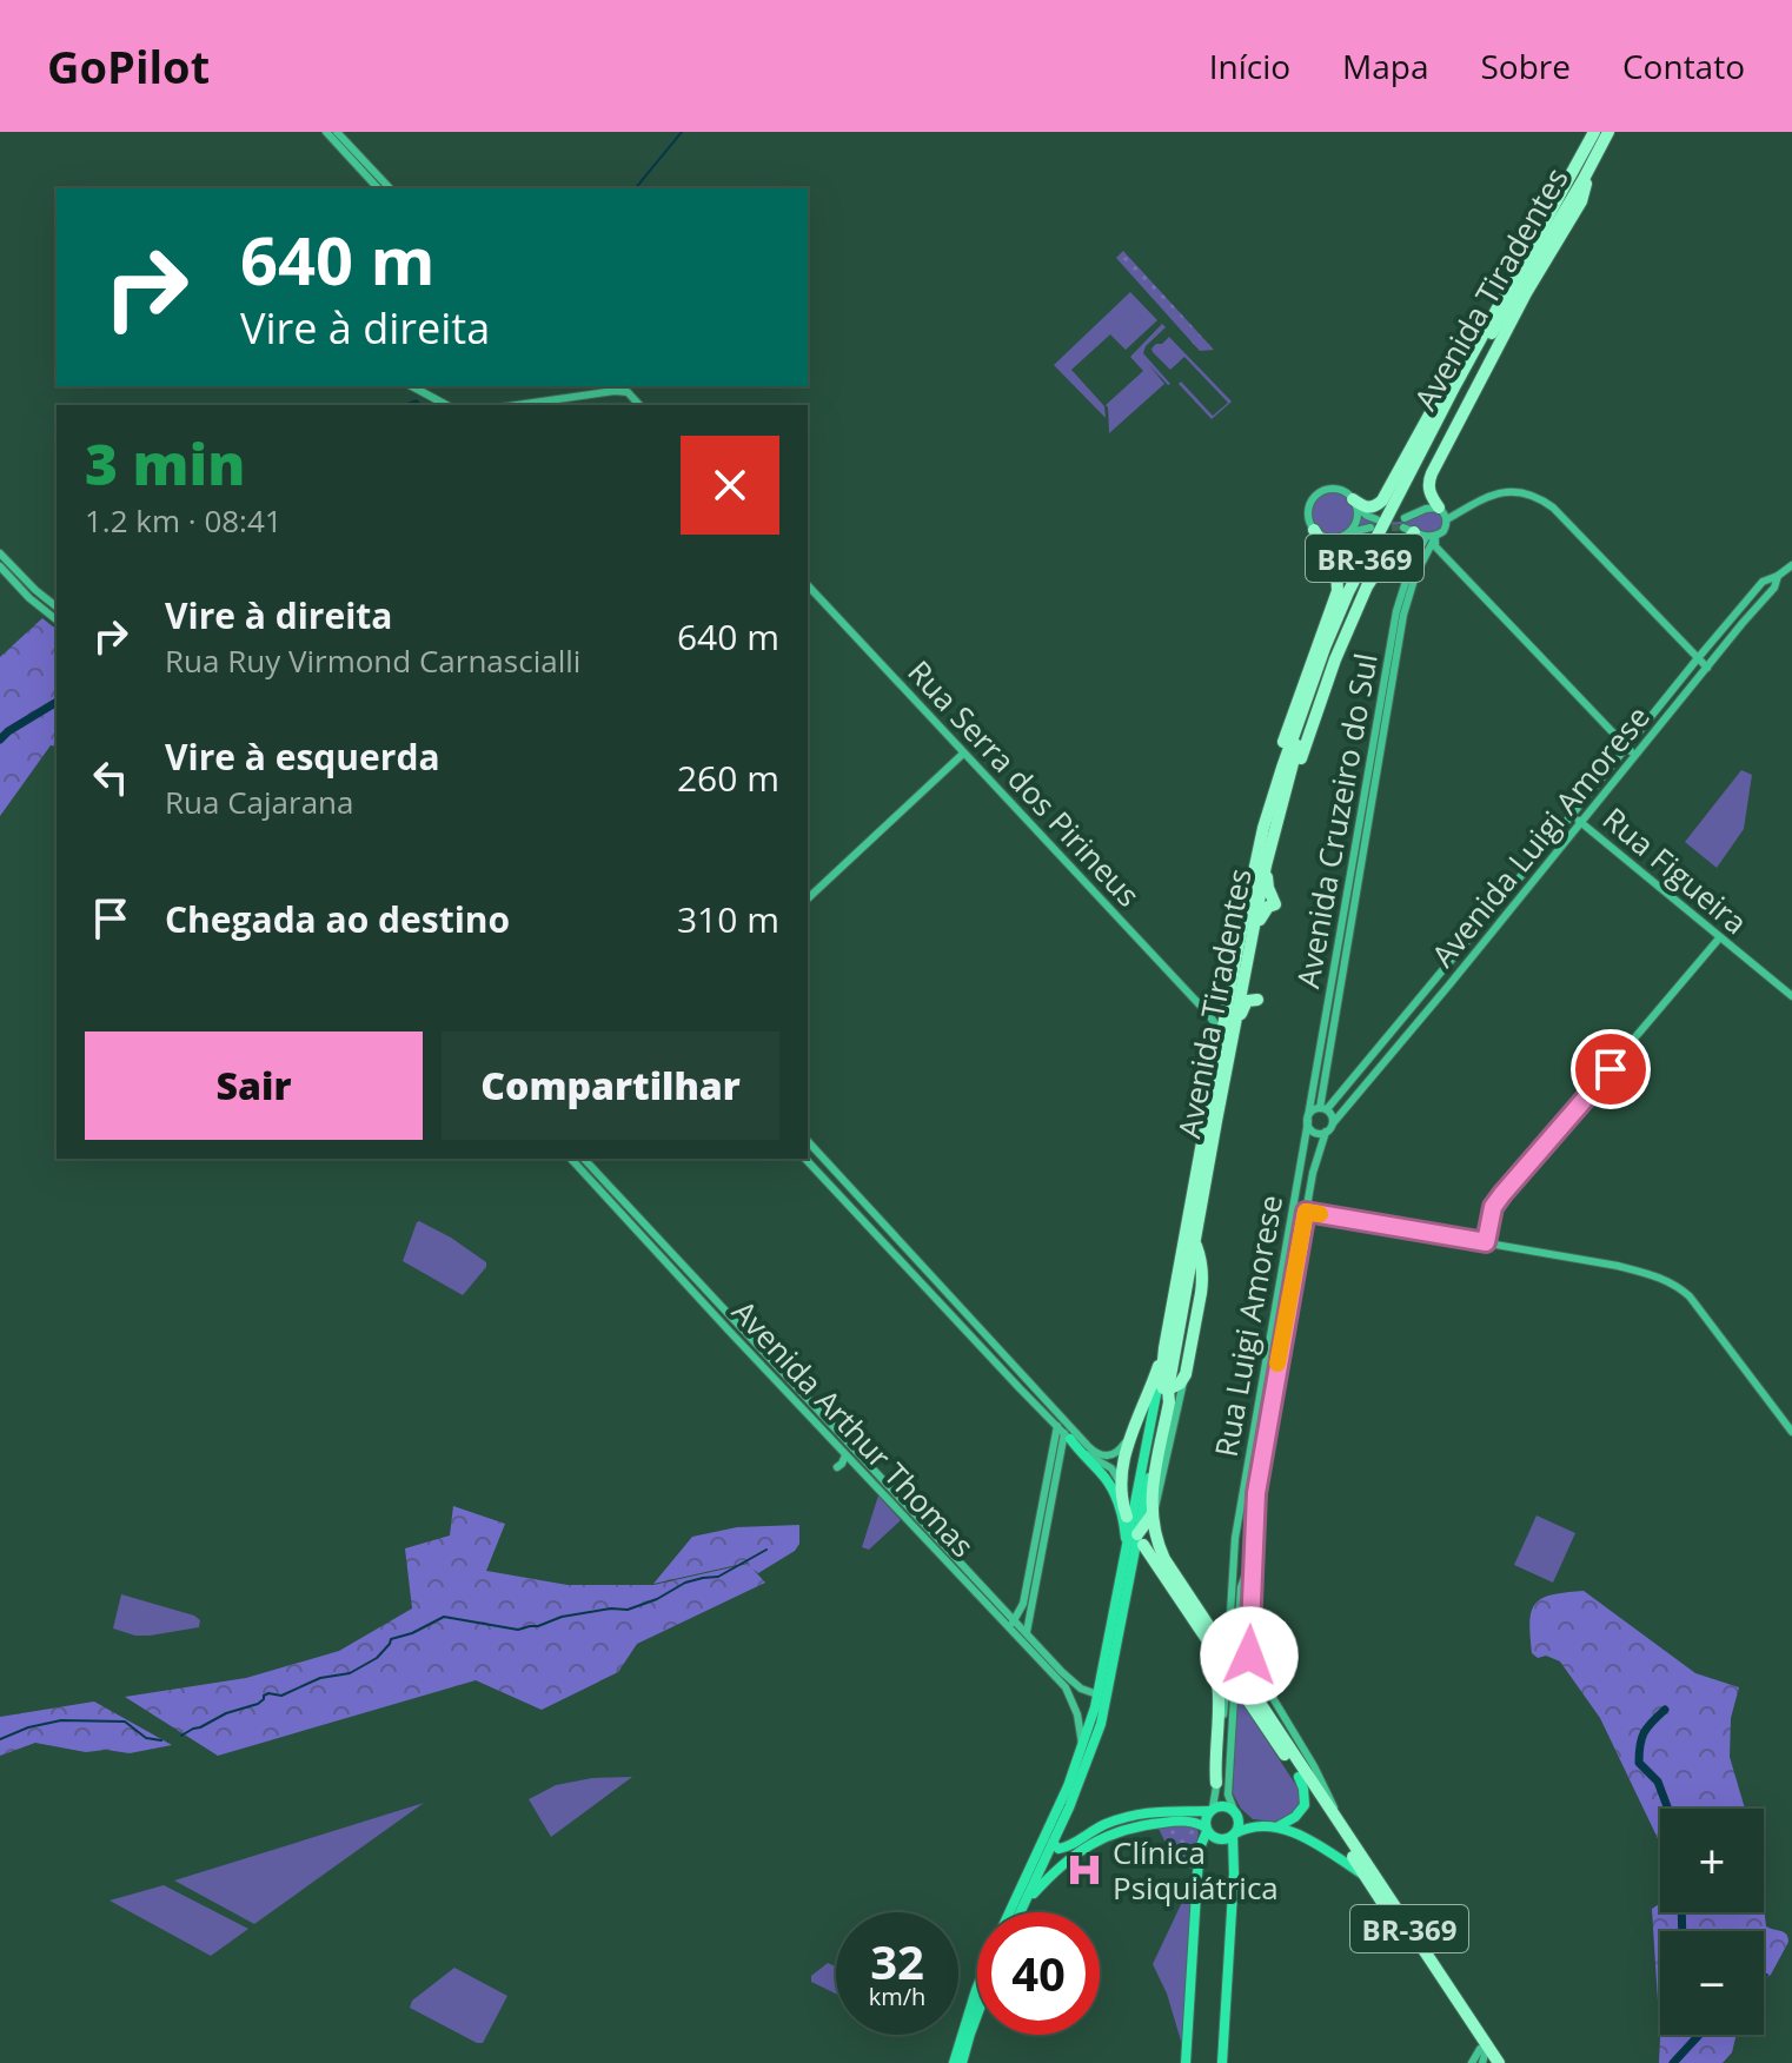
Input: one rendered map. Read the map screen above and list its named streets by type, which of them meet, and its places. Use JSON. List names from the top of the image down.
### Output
{
  "streets": {
    "highway": ["Avenida Tiradentes", "BR-369"],
    "street": [
      "Rua Serra dos Pirineus",
      "Avenida Cruzeiro do Sul",
      "Avenida Luigi Amorese",
      "Rua Figueira",
      "Rua Luigi Amorese",
      "Avenida Arthur Thomas"
    ]
  },
  "crossings": [
    ["Avenida Tiradentes", "BR-369"],
    ["Avenida Tiradentes", "Avenida Arthur Thomas"],
    ["BR-369", "Rua Luigi Amorese"],
    ["Avenida Cruzeiro do Sul", "Avenida Luigi Amorese"],
    ["Avenida Cruzeiro do Sul", "Rua Luigi Amorese"],
    ["Avenida Luigi Amorese", "Rua Figueira"],
    ["Avenida Luigi Amorese", "Rua Luigi Amorese"]
  ],
  "places": {
    "hospital": ["Clínica Psiquiátrica"]
  },
  "page": {
    "header": "GoPilot",
    "nav": [
      "Início",
      "Mapa",
      "Sobre",
      "Contato"
    ],
    "turn": ["640 m", "Vire à direita"],
    "heading": ["3 min", "1.2 km · 08:41"],
    "list": [
      {
        "name": "Vire à direita",
        "note": "Rua Ruy Virmond Carnascialli",
        "value": "640 m"
      },
      {
        "name": "Vire à esquerda",
        "note": "Rua Cajarana",
        "value": "260 m"
      },
      {
        "name": "Chegada ao destino",
        "value": "310 m"
      }
    ],
    "buttons": ["Sair", "Compartilhar"],
    "map_buttons": ["+", "−"],
    "speed": "32 km/h",
    "limit": "40"
  }
}
